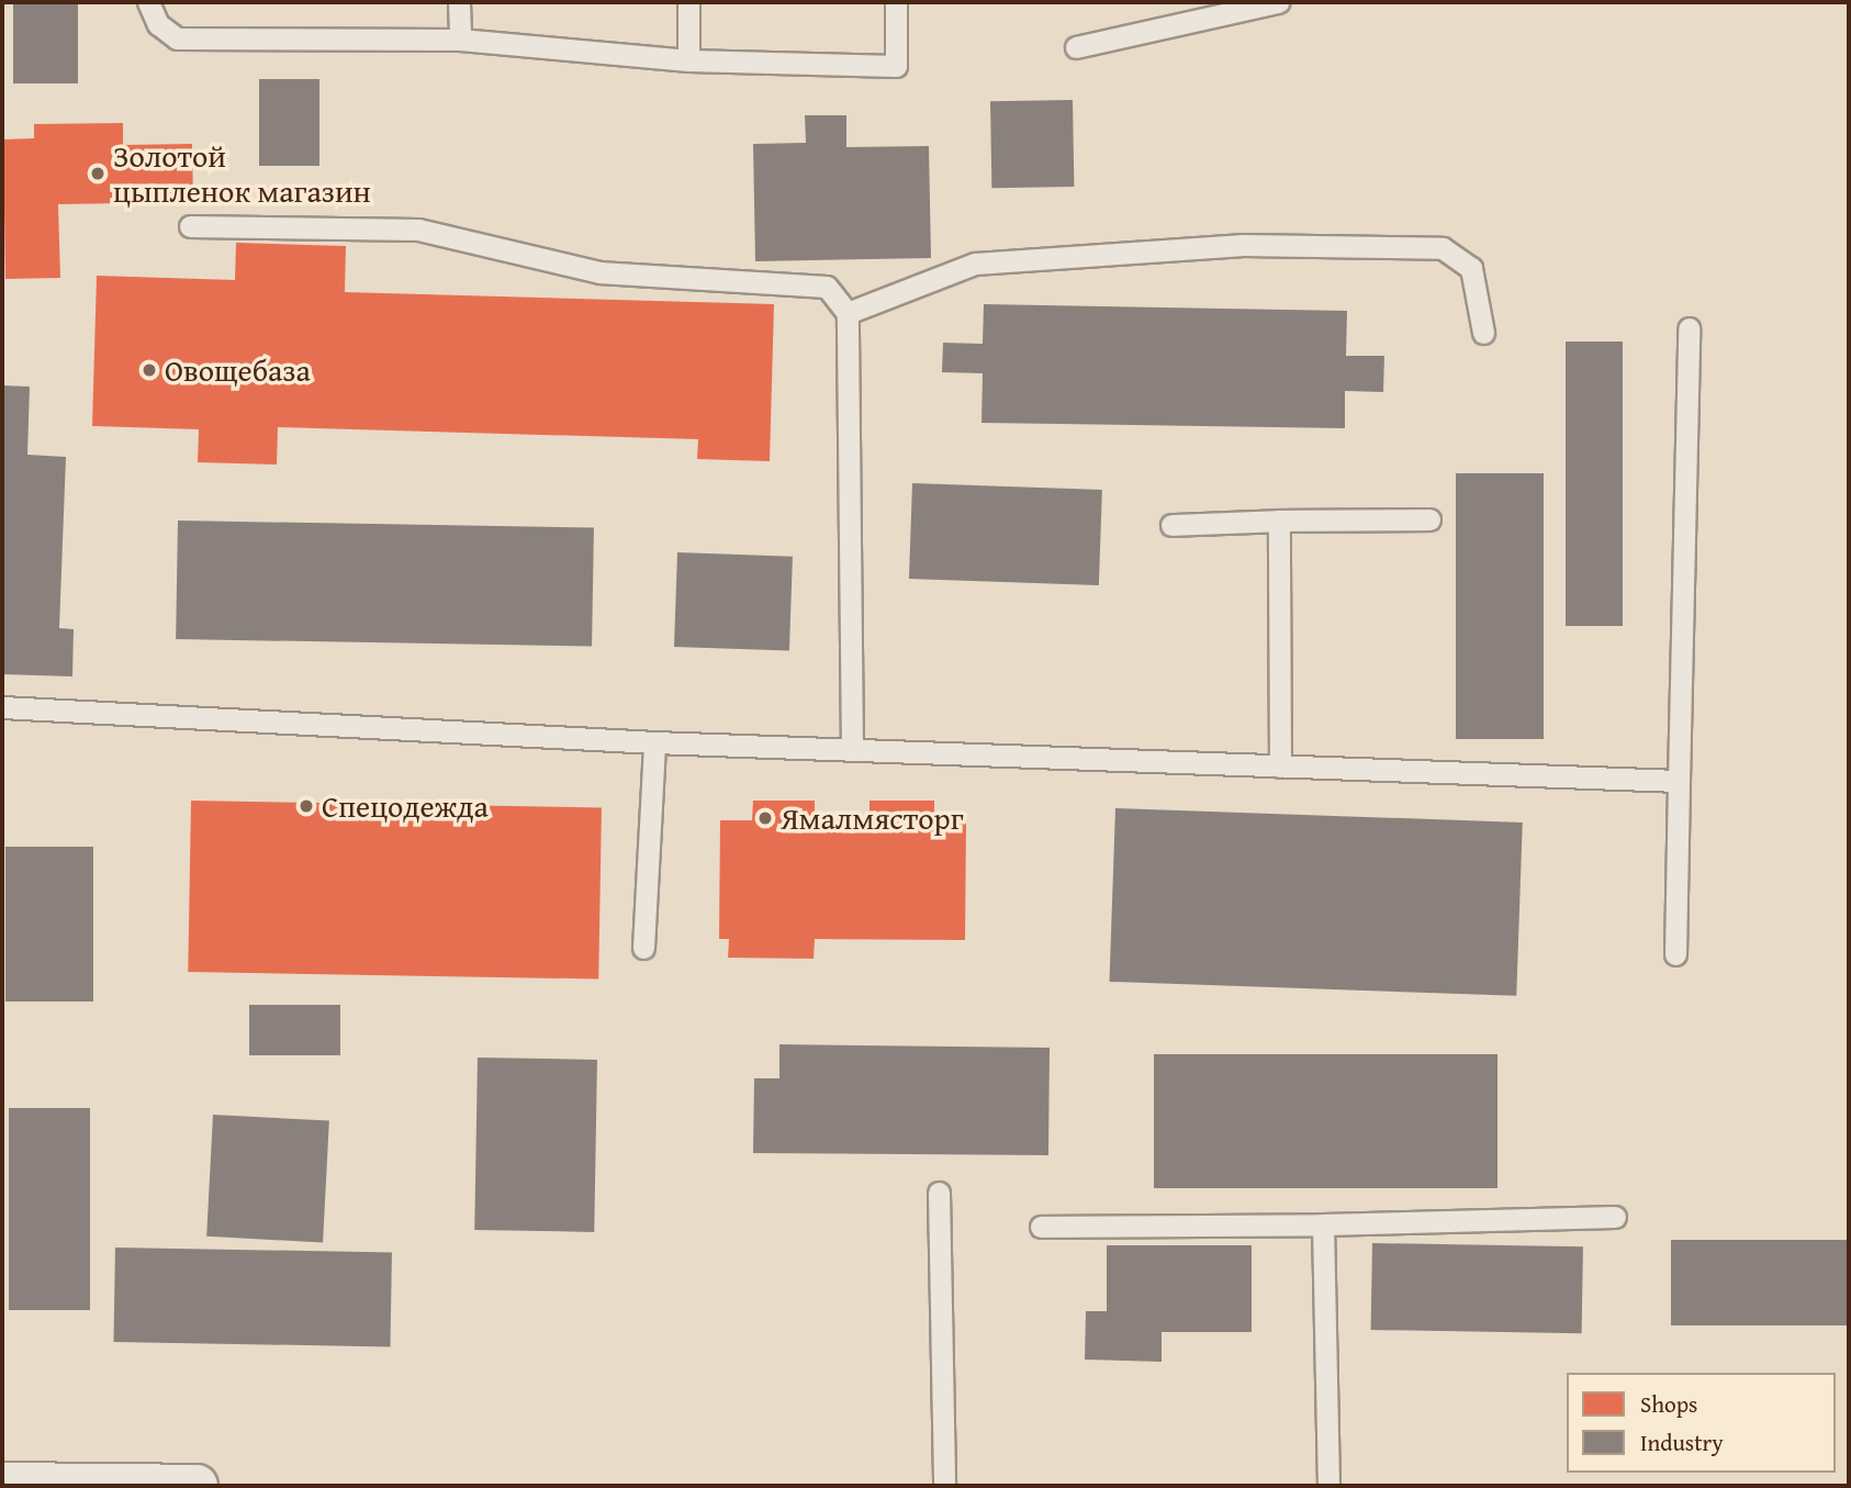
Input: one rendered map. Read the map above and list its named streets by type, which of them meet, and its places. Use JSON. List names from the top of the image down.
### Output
{
  "places": [
    "Золотой цыпленок магазин",
    "Овощебаза",
    "Спецодежда",
    "Ямалмясторг"
  ],
  "legend": ["Shops", "Industry"]
}
